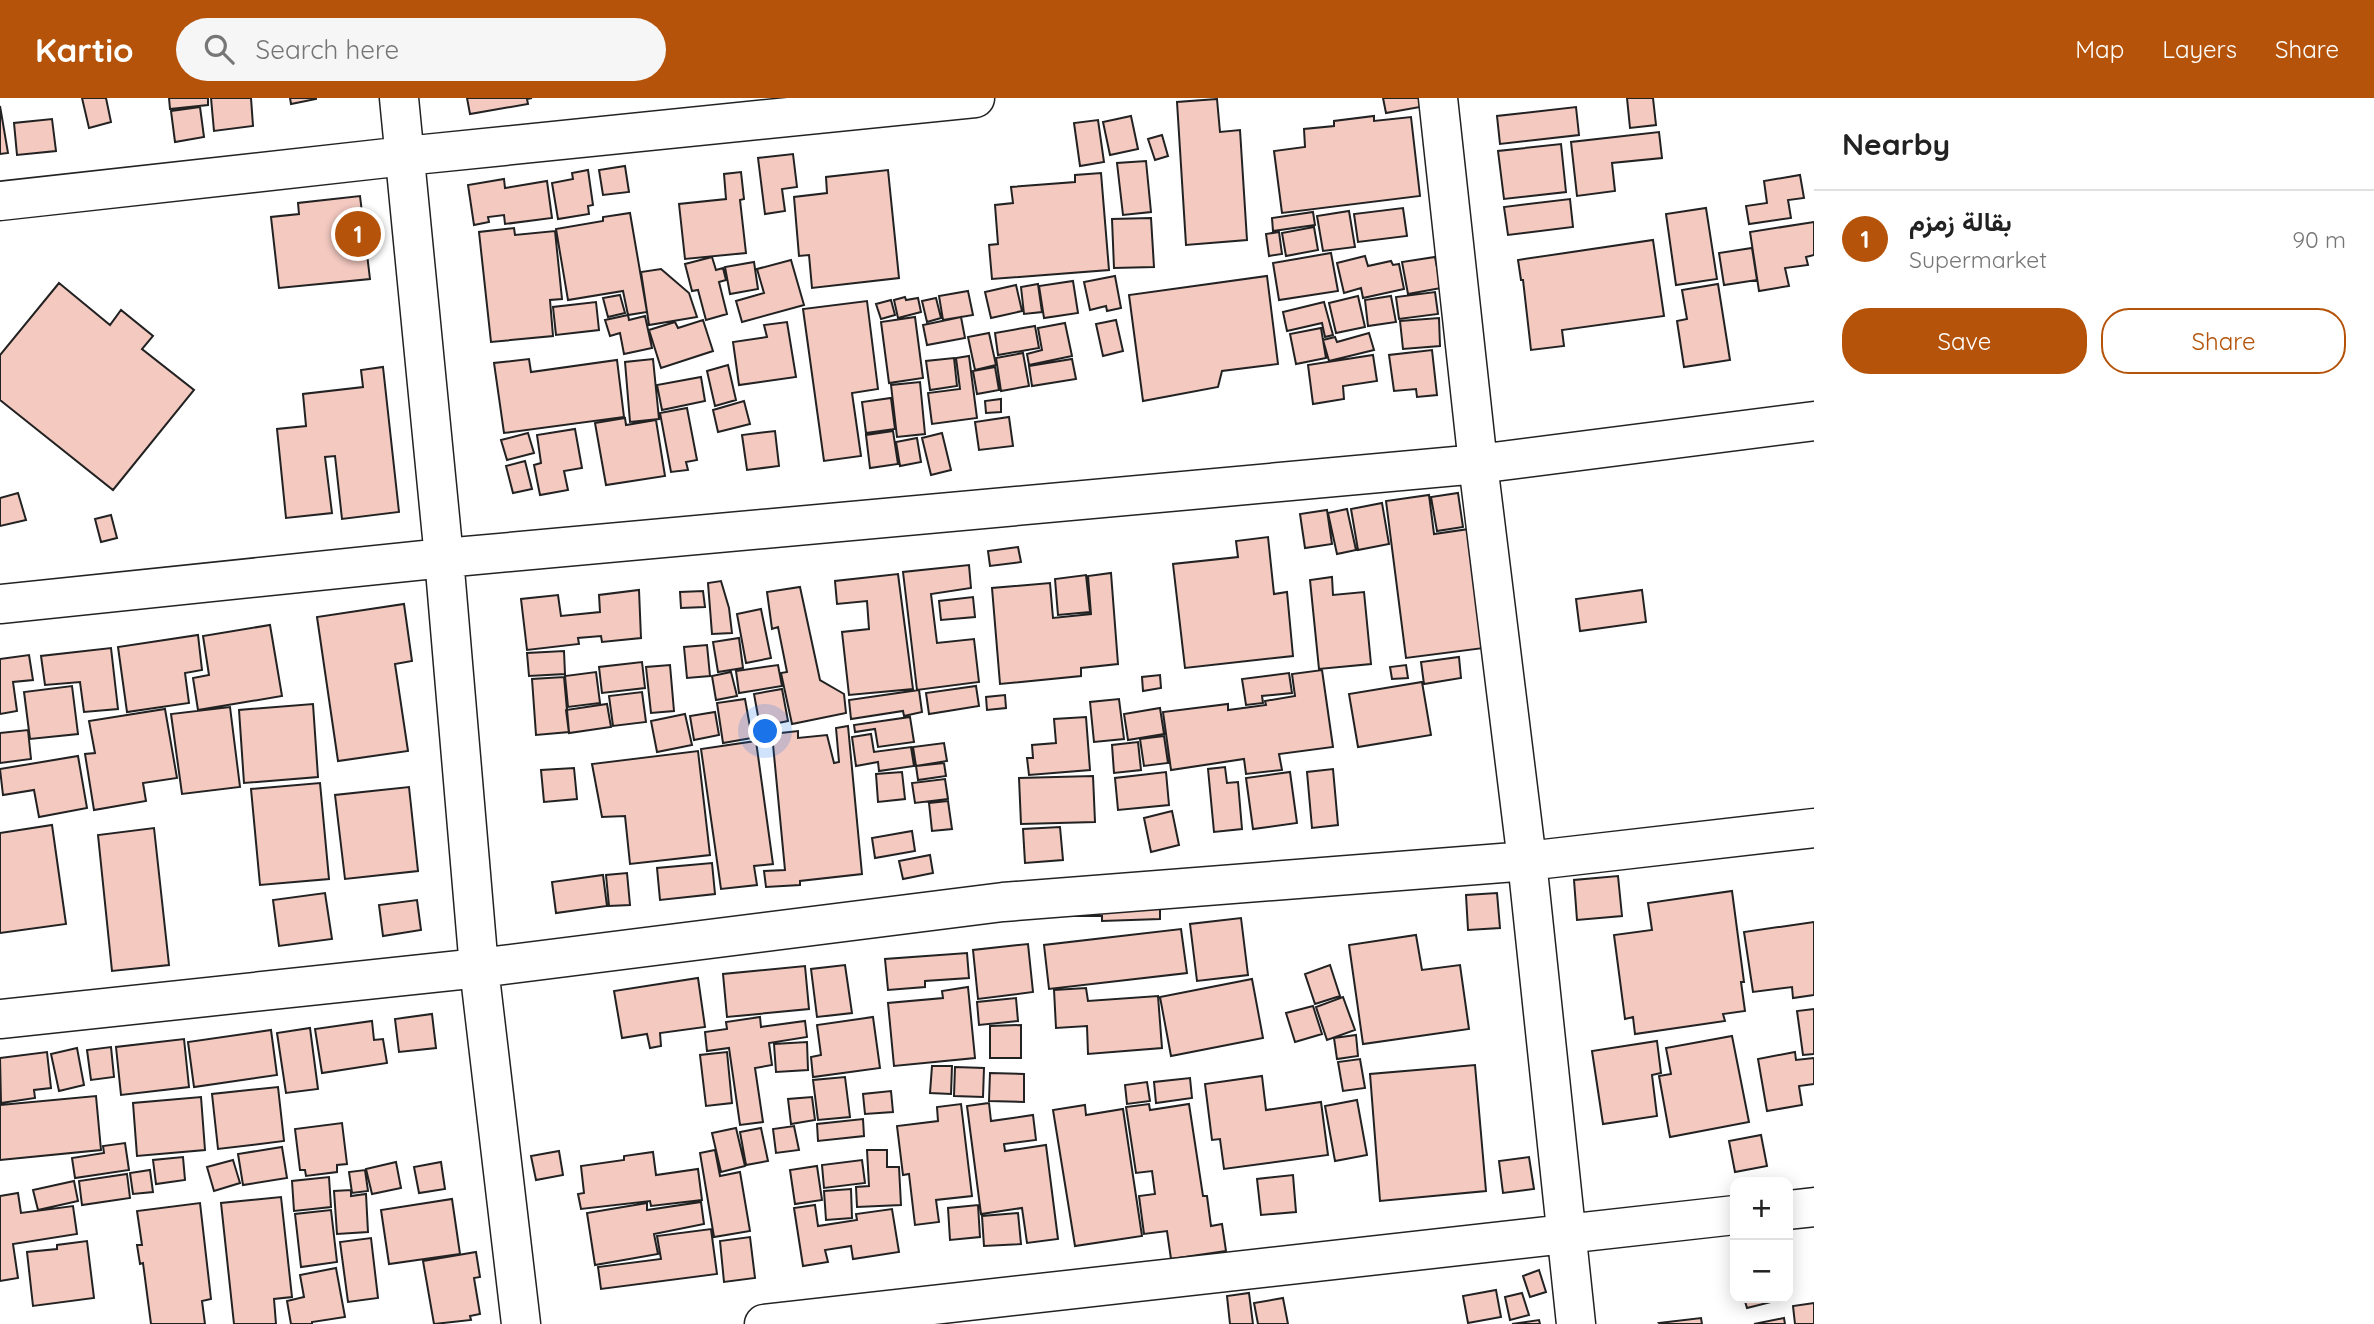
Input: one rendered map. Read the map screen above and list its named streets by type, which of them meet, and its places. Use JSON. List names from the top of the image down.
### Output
{
  "page": {
    "header": "Kartio",
    "search": "Search here",
    "nav": ["Map", "Layers", "Share"],
    "heading": "Nearby",
    "list": [
      {
        "mark": "1",
        "name": "بقالة زمزم",
        "note": "Supermarket",
        "value": "90 m"
      }
    ],
    "pins": "1",
    "buttons": ["Save", "Share"],
    "map_buttons": ["+", "−"]
  }
}
